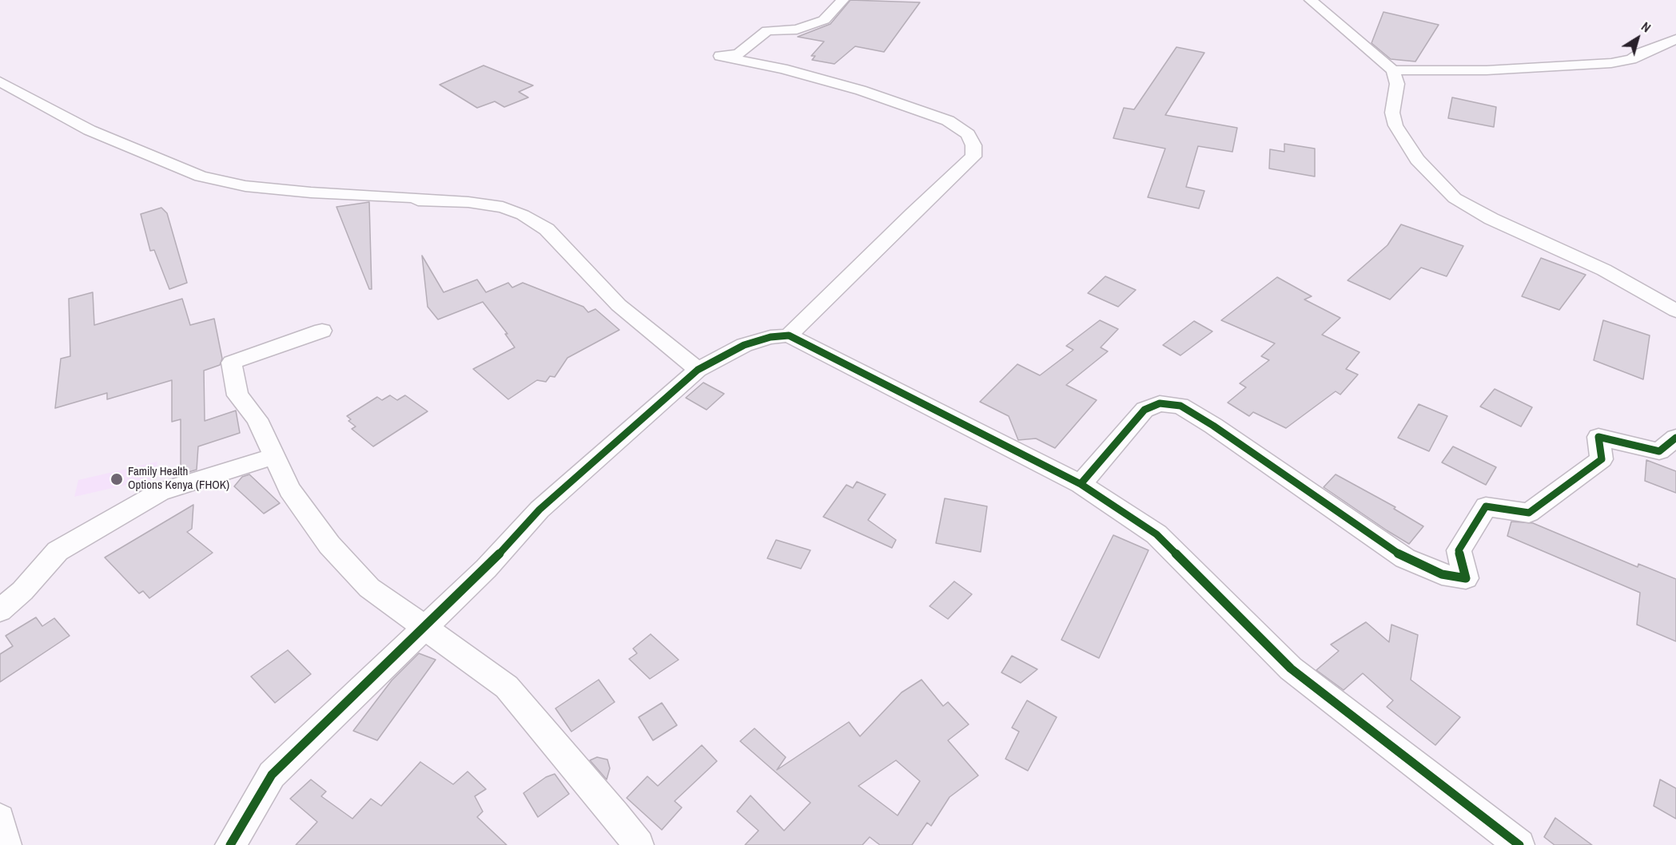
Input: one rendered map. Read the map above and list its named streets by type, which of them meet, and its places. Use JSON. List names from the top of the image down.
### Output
{
  "places": ["Family Health Options Kenya (FHOK)"],
  "north": "top right"
}
